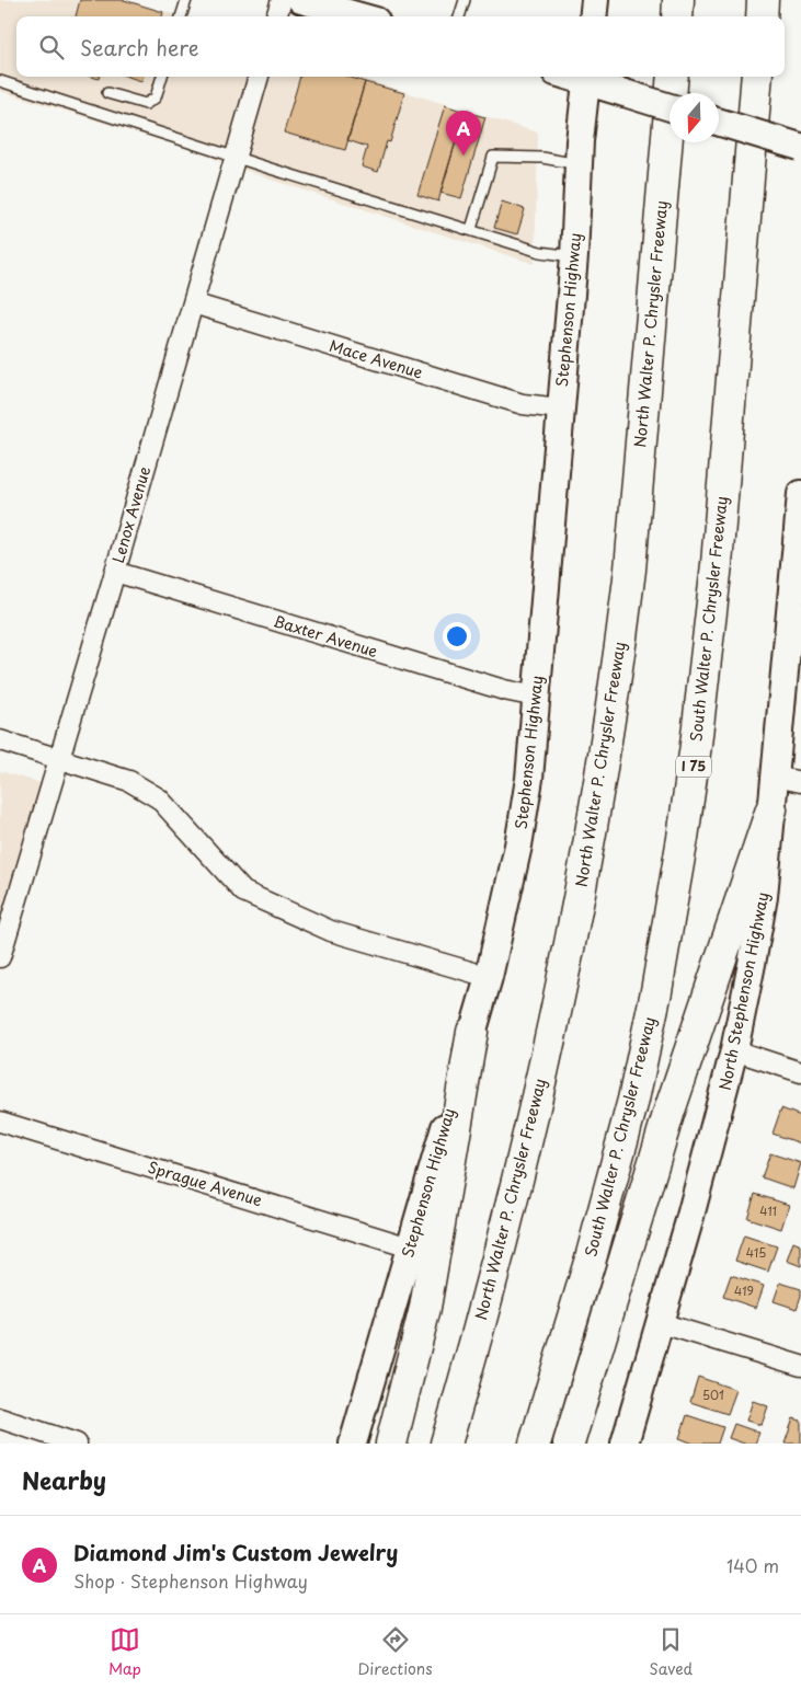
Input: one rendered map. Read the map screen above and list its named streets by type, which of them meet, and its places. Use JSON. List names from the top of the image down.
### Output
{
  "streets": {
    "highway": ["North Walter P. Chrysler Freeway", "South Walter P. Chrysler Freeway", "I 75"],
    "main road": ["Stephenson Highway", "North Stephenson Highway"],
    "street": [
      "Mace Avenue",
      "Lenox Avenue",
      "Baxter Avenue",
      "Sprague Avenue"
    ]
  },
  "crossings": [
    ["Stephenson Highway", "Mace Avenue"],
    ["Stephenson Highway", "Baxter Avenue"],
    ["Stephenson Highway", "Sprague Avenue"],
    ["Mace Avenue", "Lenox Avenue"],
    ["Lenox Avenue", "Baxter Avenue"]
  ],
  "house_numbers": [
    "411",
    "415",
    "419",
    "501"
  ],
  "north": "bottom",
  "page": {
    "search": "Search here",
    "pins": "A",
    "heading": "Nearby",
    "list": [
      {
        "mark": "A",
        "name": "Diamond Jim's Custom Jewelry",
        "note": "Shop · Stephenson Highway",
        "value": "140 m"
      }
    ],
    "nav": ["Map", "Directions", "Saved"]
  }
}
